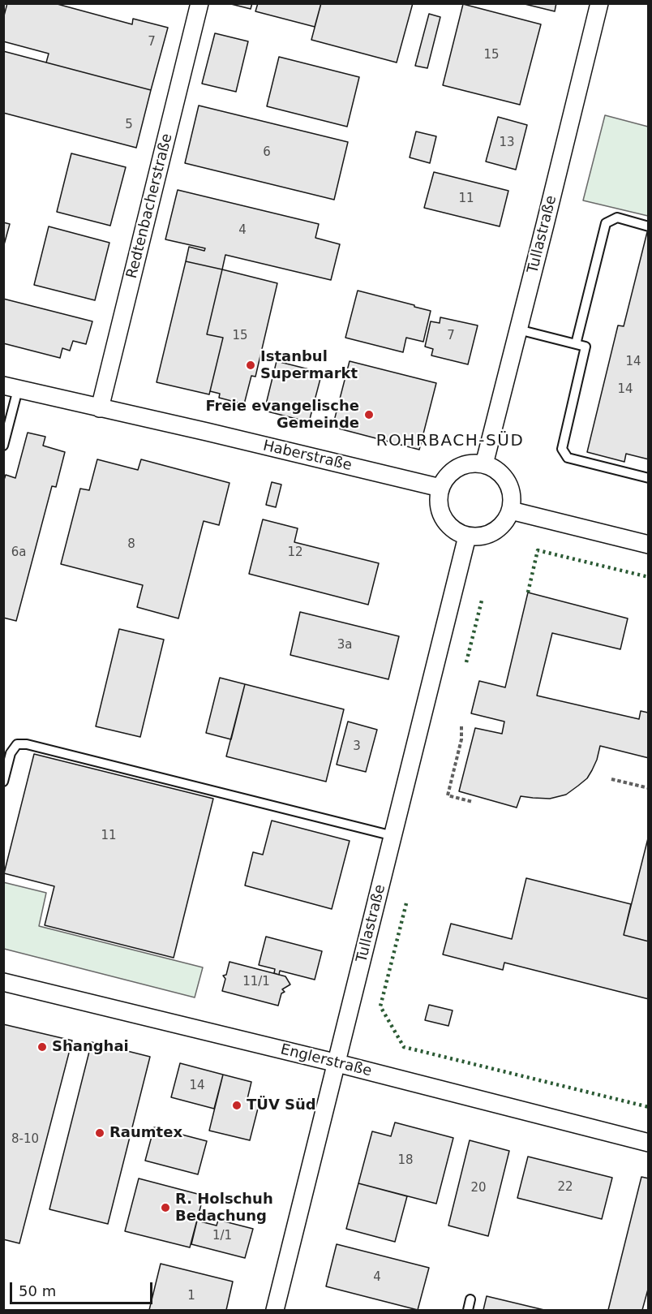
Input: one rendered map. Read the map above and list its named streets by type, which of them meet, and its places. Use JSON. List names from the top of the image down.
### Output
{
  "streets": {
    "street": [
      "Redtenbacherstraße",
      "Tullastraße",
      "Haberstraße",
      "Englerstraße"
    ]
  },
  "crossings": [
    ["Redtenbacherstraße", "Haberstraße"],
    ["Tullastraße", "Haberstraße"],
    ["Tullastraße", "Englerstraße"]
  ],
  "districts": ["ROHRBACH-SÜD"],
  "places": [
    "Istanbul Supermarkt",
    "Freie evangelische Gemeinde",
    "Shanghai",
    "TÜV Süd",
    "Raumtex",
    "R. Holschuh Bedachung"
  ],
  "house_numbers": [
    "7",
    "15",
    "5",
    "13",
    "6",
    "11",
    "4",
    "15",
    "7",
    "14",
    "14",
    "8",
    "6a",
    "12",
    "3a",
    "3",
    "11",
    "11/1",
    "14",
    "8-10",
    "18",
    "22",
    "20",
    "1/1",
    "4",
    "1"
  ],
  "scale_bar": "50 m"
}
